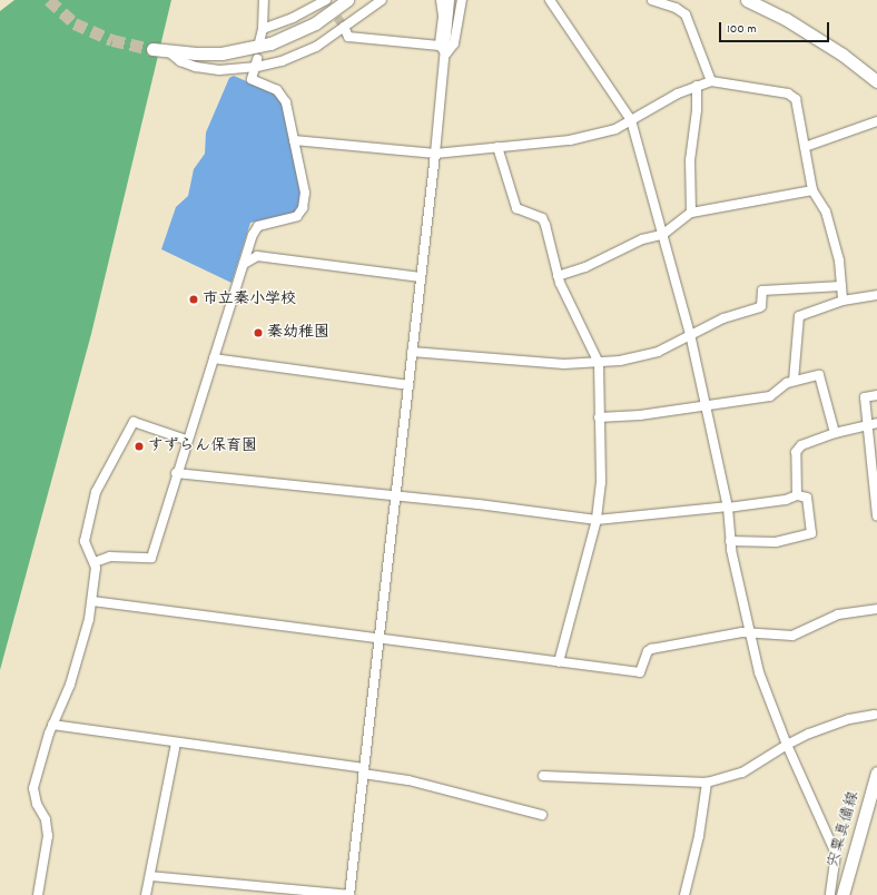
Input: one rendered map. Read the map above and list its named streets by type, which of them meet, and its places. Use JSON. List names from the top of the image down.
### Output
{
  "streets": {
    "main road": ["宍粟真備線"]
  },
  "places": ["市立秦小学校", "秦幼稚園", "すずらん保育園"],
  "scale_bar": "100 m"
}
